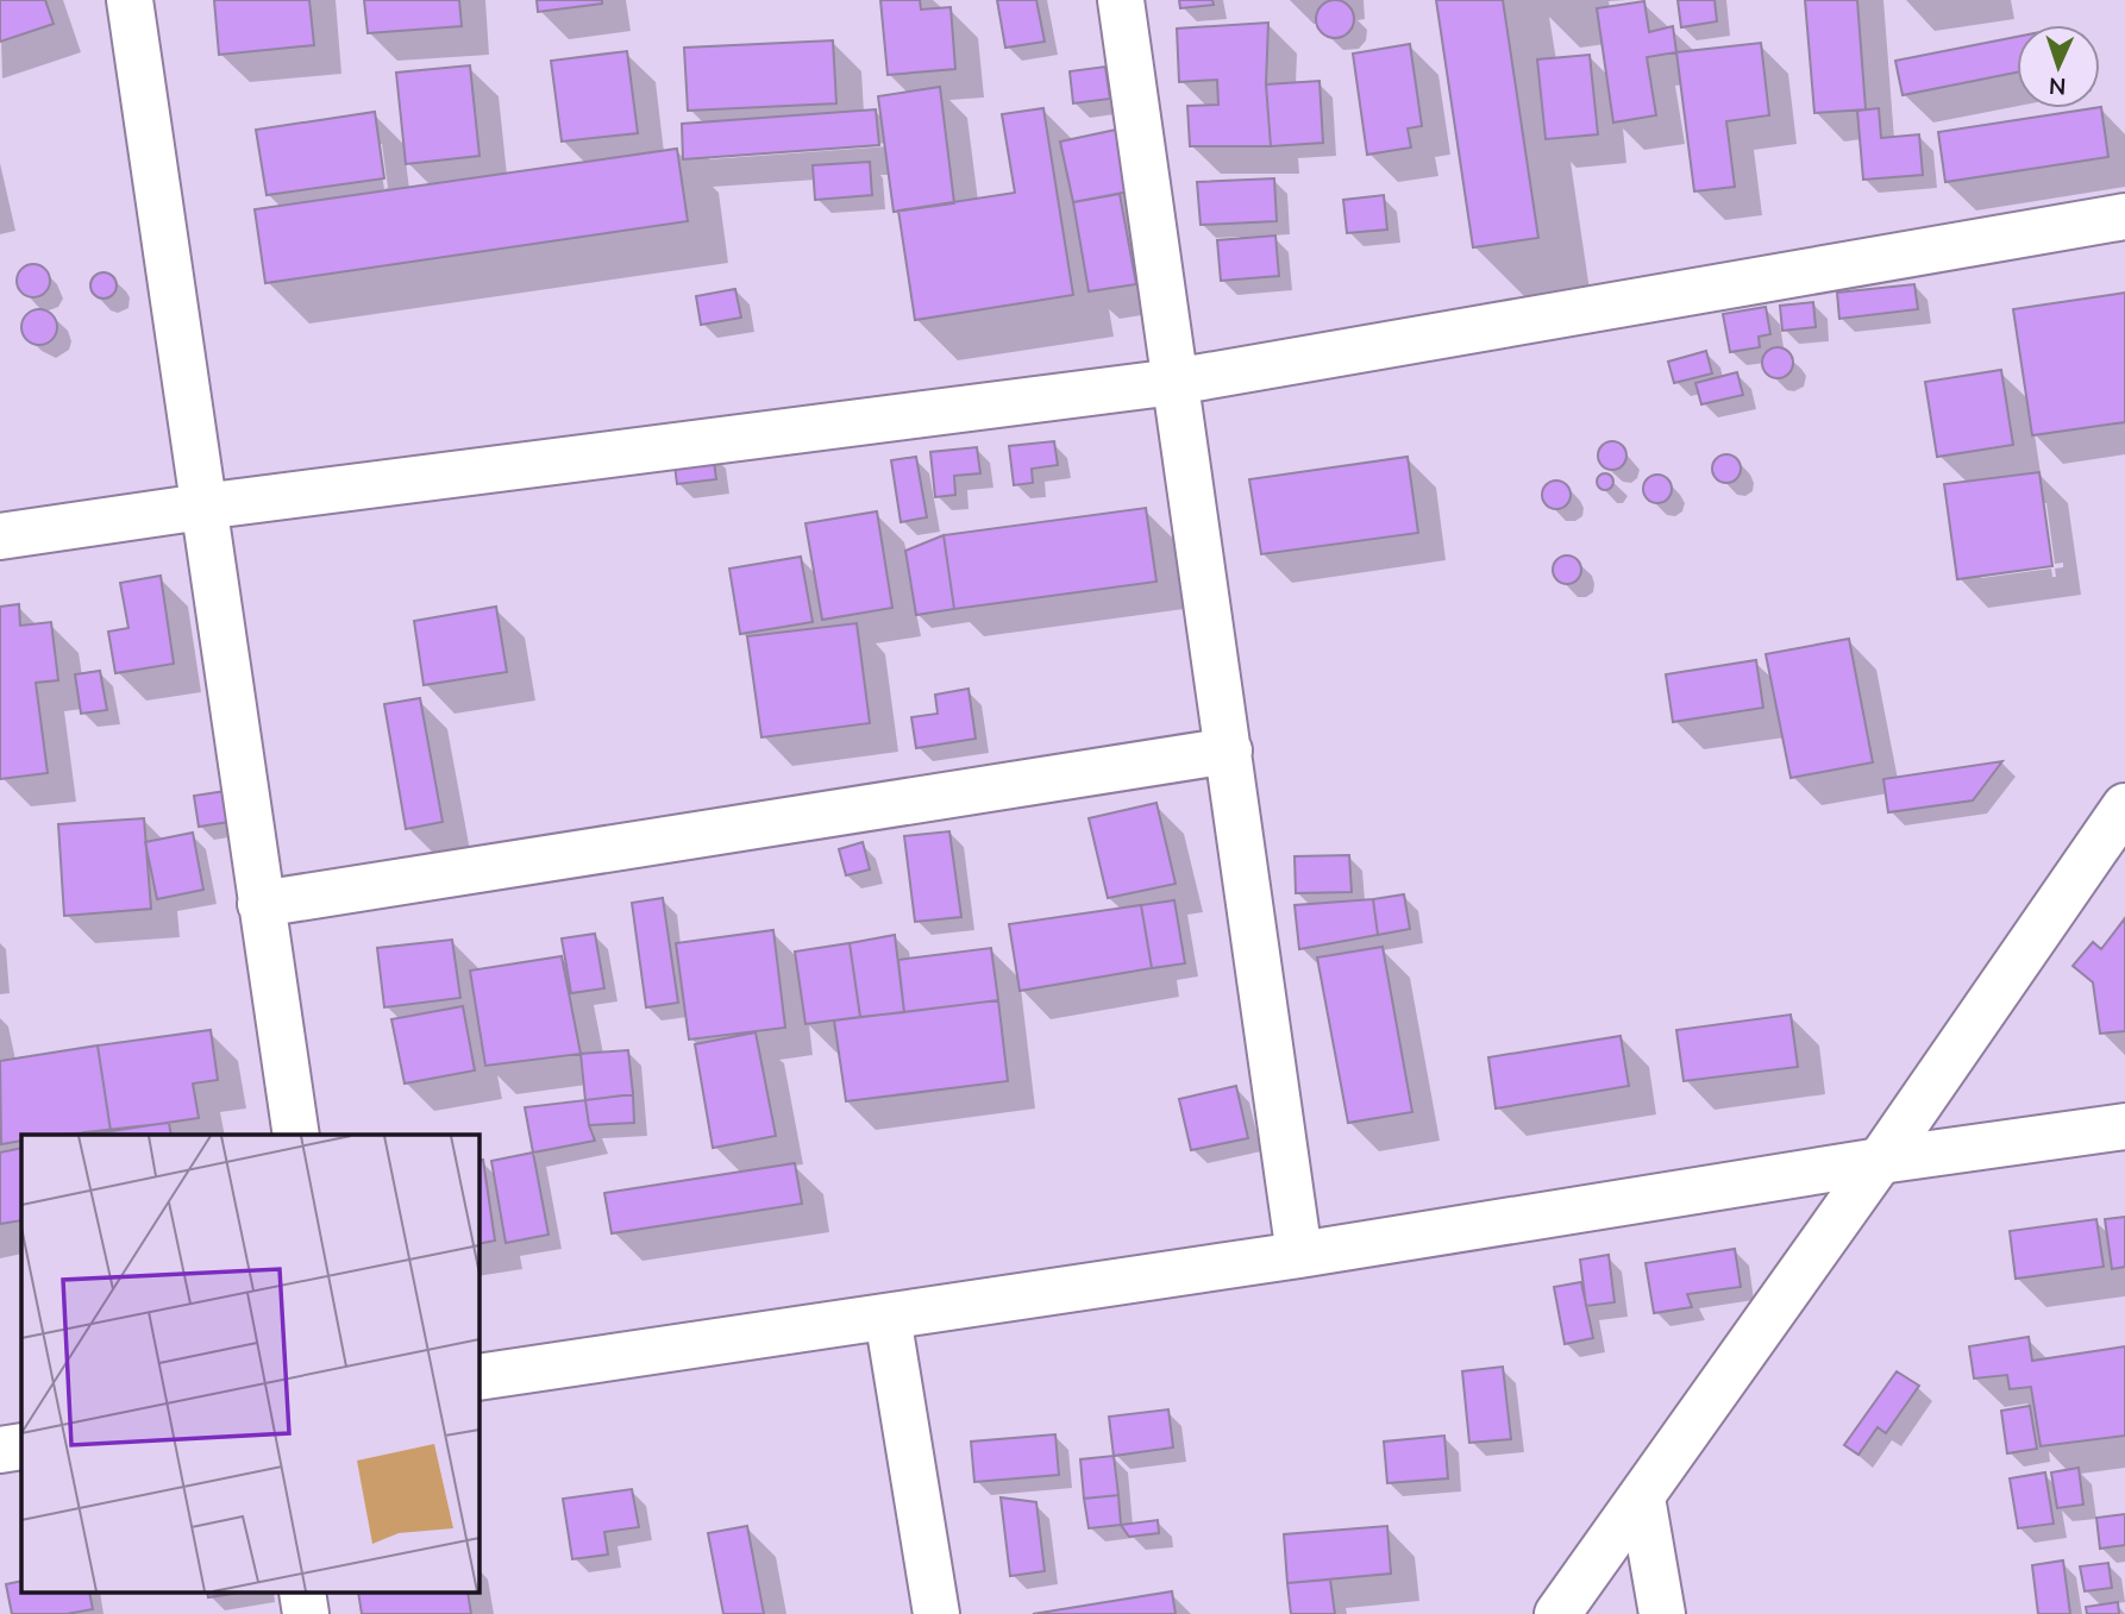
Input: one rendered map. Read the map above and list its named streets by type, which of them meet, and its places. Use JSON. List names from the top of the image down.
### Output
{
  "north": "bottom"
}
